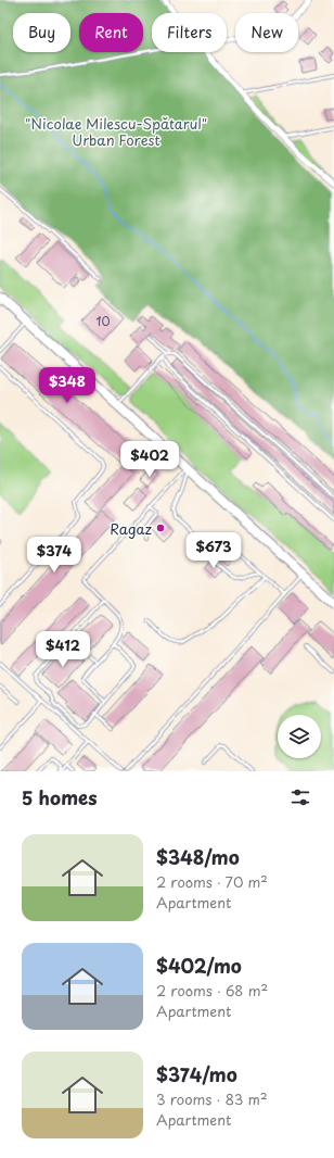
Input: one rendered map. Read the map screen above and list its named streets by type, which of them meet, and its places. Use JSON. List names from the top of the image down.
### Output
{
  "parks": ["\"Nicolae Milescu-Spătarul\" Urban Forest"],
  "places": ["Ragaz"],
  "house_numbers": ["10"],
  "page": {
    "chip": [
      "Buy",
      "Rent",
      "Filters",
      "New"
    ],
    "price": [
      "$348",
      "$402",
      "$673",
      "$374",
      "$412"
    ],
    "heading": "5 homes",
    "list": [
      {
        "name": "$348/mo",
        "note": "2 rooms · 70 m² · Apartment"
      },
      {
        "name": "$402/mo",
        "note": "2 rooms · 68 m² · Apartment"
      },
      {
        "name": "$374/mo",
        "note": "3 rooms · 83 m² · Apartment"
      }
    ]
  }
}
